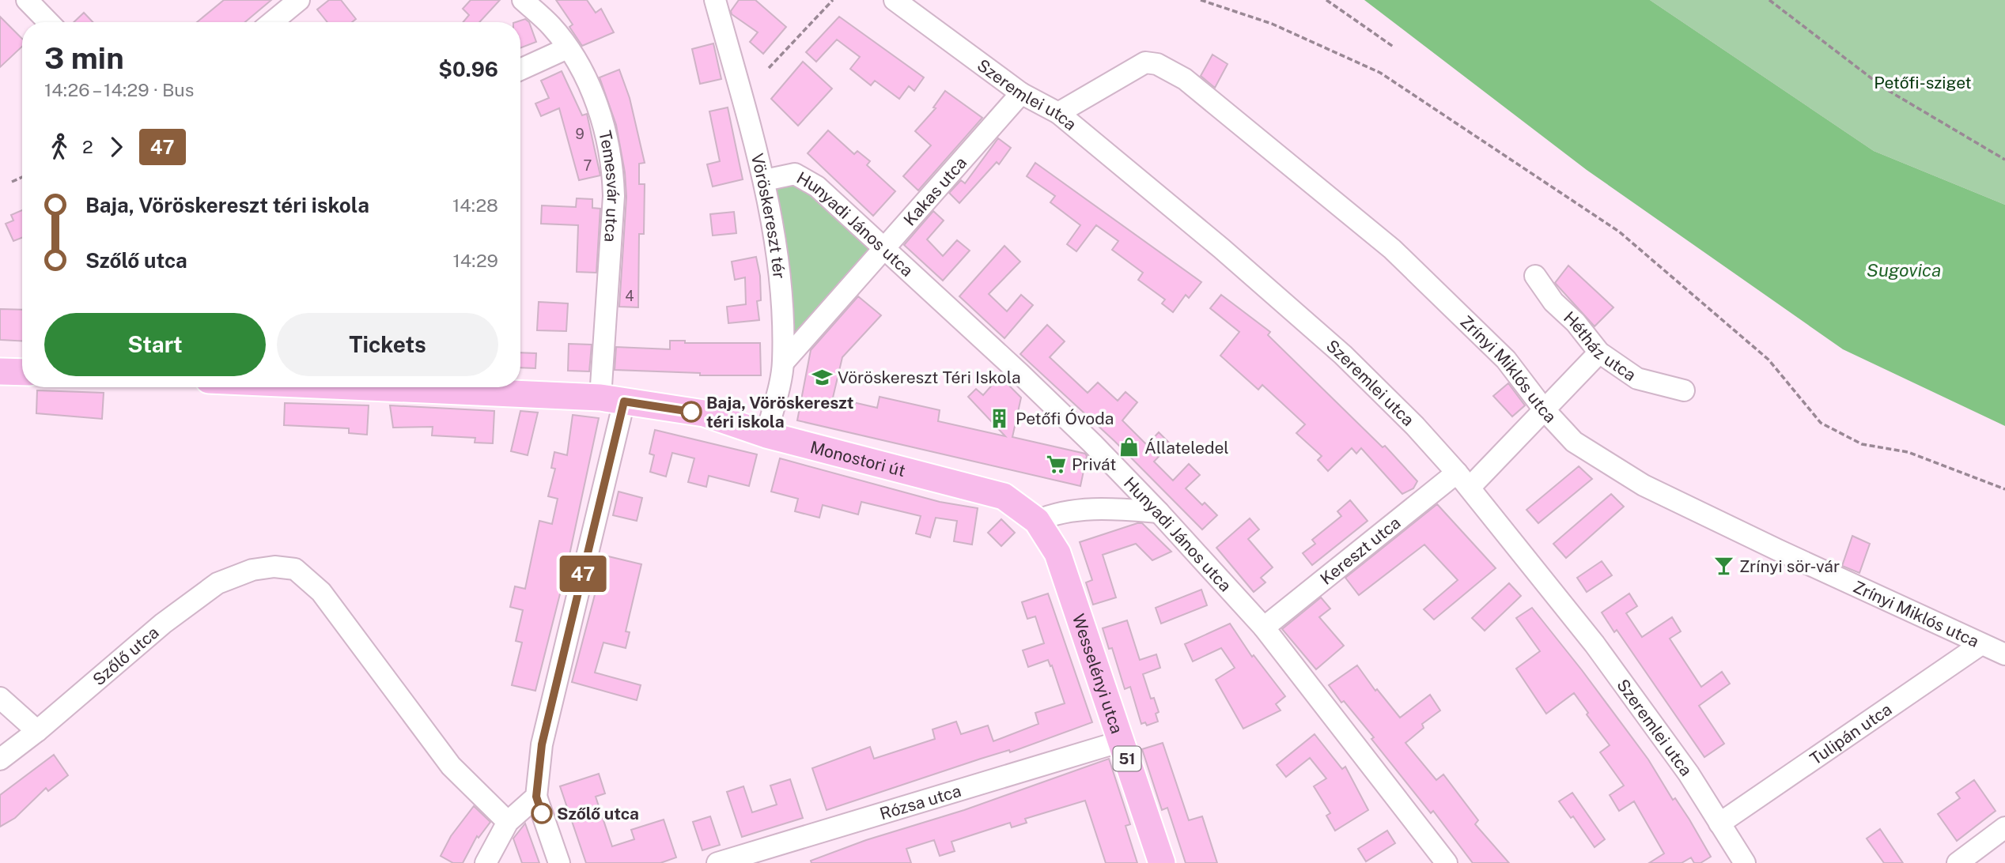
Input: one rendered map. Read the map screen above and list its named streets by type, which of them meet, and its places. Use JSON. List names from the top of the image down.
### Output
{
  "streets": {
    "main road": ["Monostori út", "Wesselényi utca", "51"],
    "street": [
      "Szeremlei utca",
      "Temesvár utca",
      "Kakas utca",
      "Vöröskereszt tér",
      "Hunyadi János utca",
      "Hétház utca",
      "Zrínyi Miklós utca",
      "Kereszt utca",
      "Szőlő utca",
      "Tulipán utca",
      "Rózsa utca"
    ]
  },
  "crossings": [
    ["Szeremlei utca", "Kakas utca"],
    ["Szeremlei utca", "Zrínyi Miklós utca"],
    ["Szeremlei utca", "Kereszt utca"],
    ["Szeremlei utca", "Tulipán utca"],
    ["Temesvár utca", "Monostori út"],
    ["Kakas utca", "Vöröskereszt tér"],
    ["Kakas utca", "Hunyadi János utca"],
    ["Vöröskereszt tér", "Hunyadi János utca"],
    ["Vöröskereszt tér", "Monostori út"],
    ["Hunyadi János utca", "Kereszt utca"],
    ["Hétház utca", "Kereszt utca"],
    ["Zrínyi Miklós utca", "Kereszt utca"],
    ["Zrínyi Miklós utca", "Tulipán utca"],
    ["Monostori út", "Wesselényi utca"],
    ["Wesselényi utca", "Rózsa utca"]
  ],
  "water": ["Sugovica"],
  "parks": ["Petőfi-sziget"],
  "places": {
    "school or university": ["Vöröskereszt Téri Iskola"],
    "other": ["Baja, Vöröskereszt téri iskola", "Szőlő utca"],
    "building": ["Petőfi Óvoda"],
    "shop": ["Állateledel"],
    "supermarket": ["Privát"],
    "bar": ["Zrínyi sör-vár"]
  },
  "lines": ["bus line 47"],
  "house_numbers": ["9", "7", "4"],
  "page": {
    "on_map": "47",
    "heading": ["3 min", "14:26 – 14:29 · Bus", "$0.96"],
    "legs": ["2", "47"],
    "list": [
      {
        "name": "Baja, Vöröskereszt téri iskola",
        "value": "14:28"
      },
      {
        "name": "Szőlő utca",
        "value": "14:29"
      }
    ],
    "buttons": ["Start", "Tickets"]
  }
}
